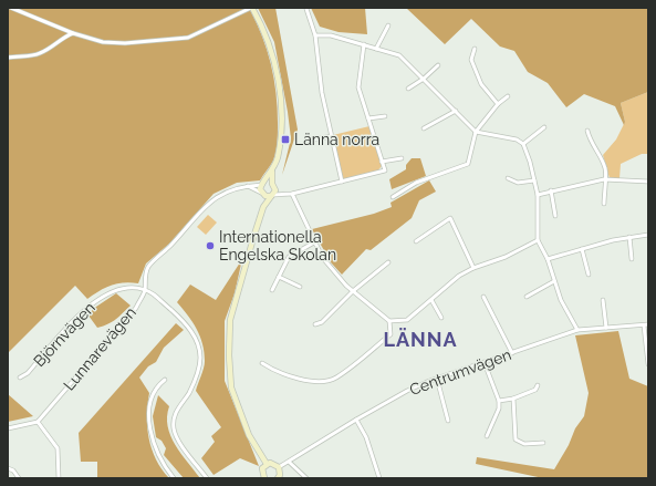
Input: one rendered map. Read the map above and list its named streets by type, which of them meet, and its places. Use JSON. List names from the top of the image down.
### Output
{
  "streets": {
    "street": ["Björnvägen", "Lunnarevägen", "Centrumvägen"]
  },
  "crossings": [
    ["Björnvägen", "Lunnarevägen"]
  ],
  "districts": ["LÄNNA"],
  "places": {
    "transit": ["Länna norra"],
    "other": ["Internationella Engelska Skolan"]
  }
}
